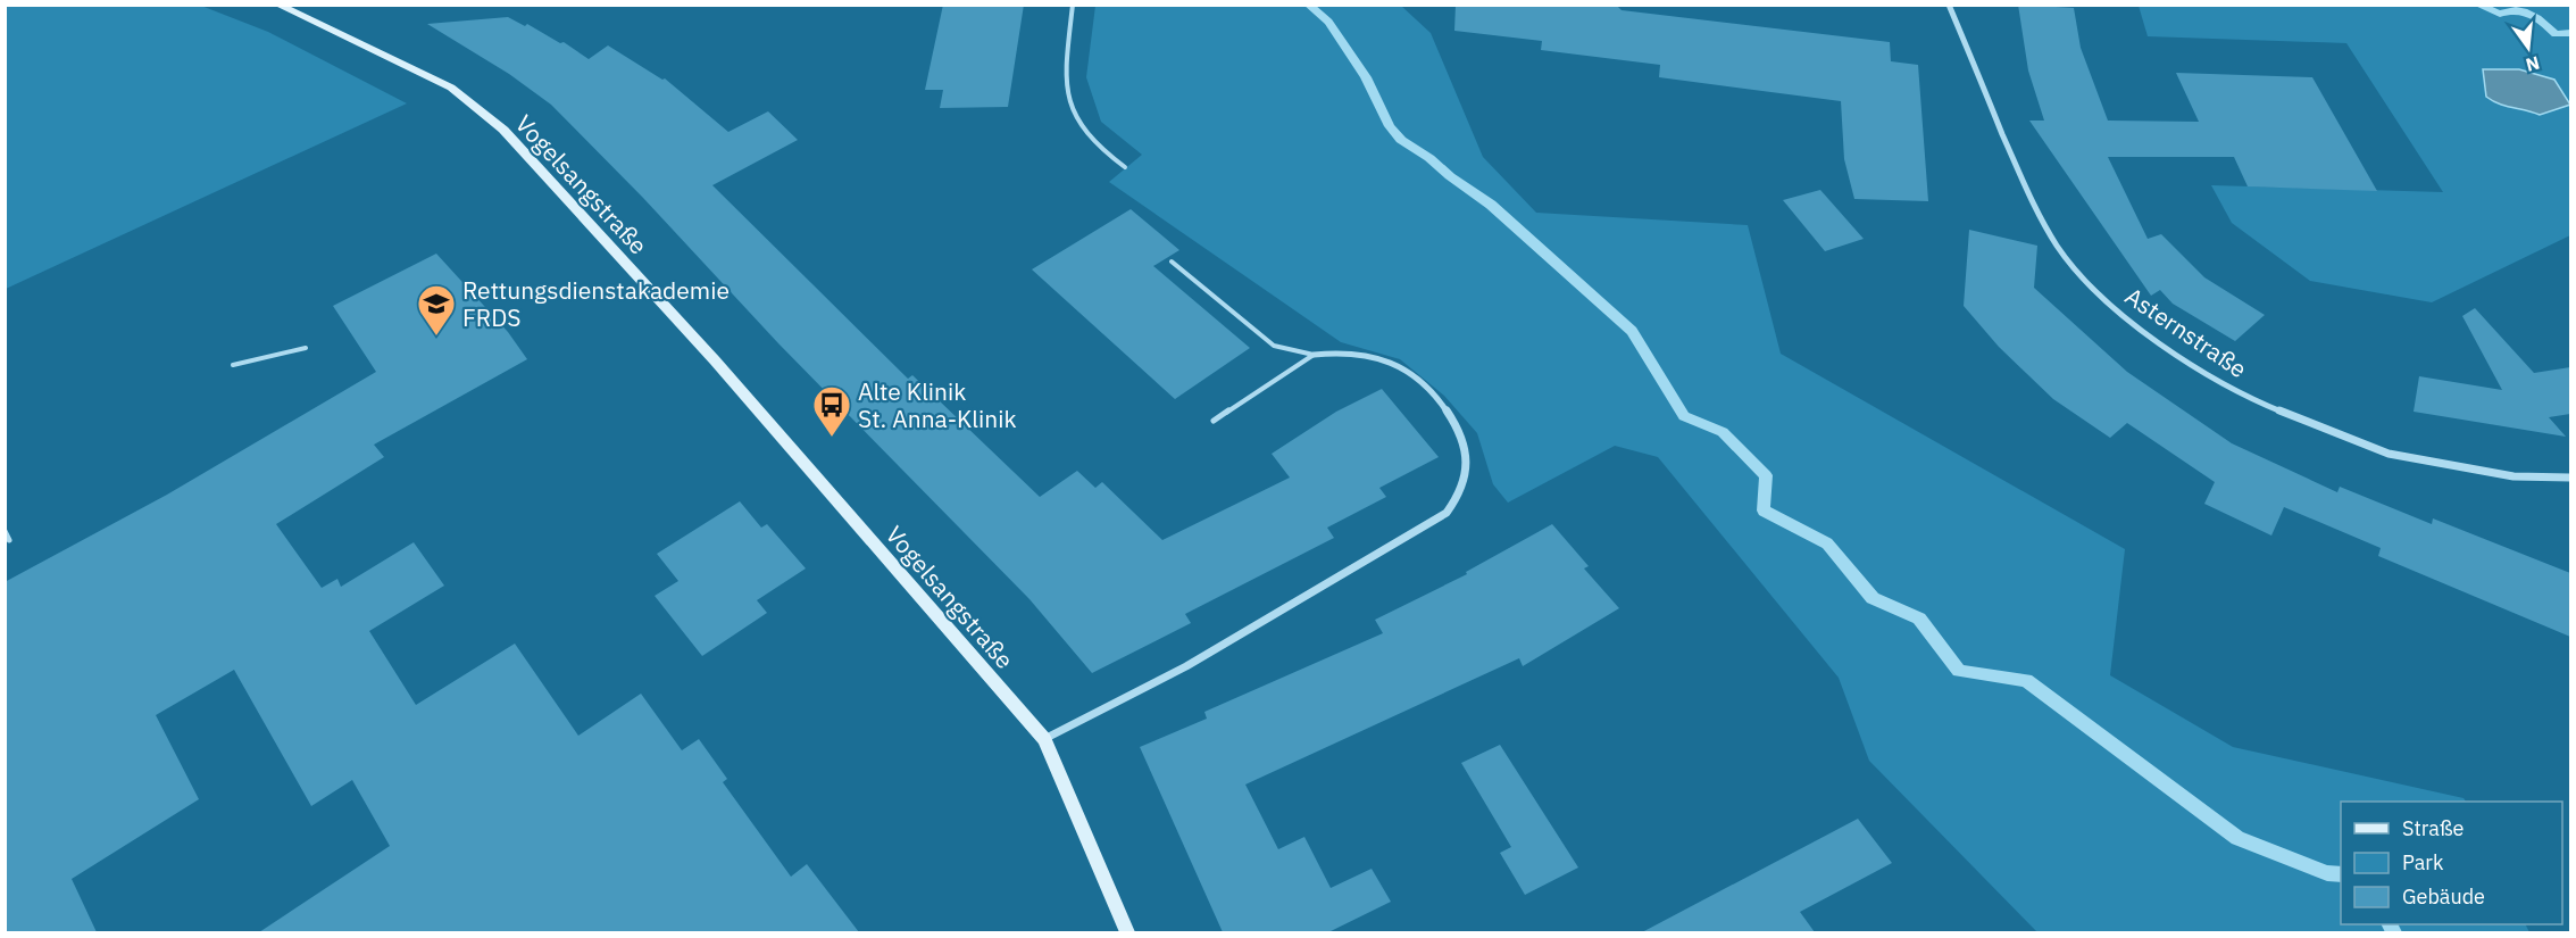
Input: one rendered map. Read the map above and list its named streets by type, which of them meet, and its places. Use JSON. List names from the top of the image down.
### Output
{
  "streets": {
    "street": ["Vogelsangstraße", "Asternstraße"]
  },
  "places": {
    "school or university": ["Rettungsdienstakademie FRDS"],
    "bus stop": ["Alte Klinik St. Anna-Klinik"]
  },
  "legend": ["Straße", "Park", "Gebäude"],
  "north": "bottom"
}
